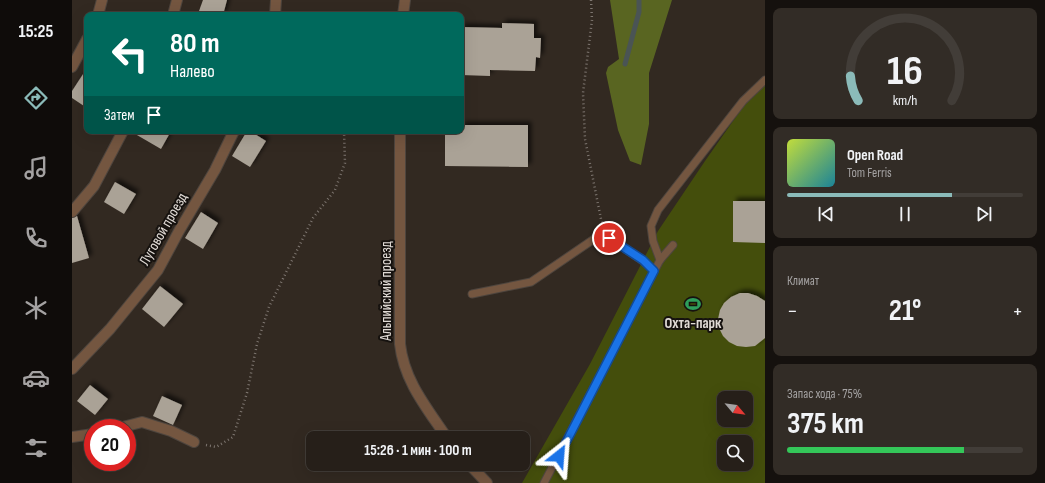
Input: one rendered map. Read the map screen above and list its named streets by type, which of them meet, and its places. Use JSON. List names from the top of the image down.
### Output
{
  "streets": {
    "street": ["Луговой проезд", "Альпийский проезд"]
  },
  "places": {
    "sports": ["Охта-парк"]
  },
  "north": "bottom right",
  "page": {
    "tabs": "15:25",
    "turn": ["80 m", "Налево"],
    "then": "Затем",
    "song": ["Open Road", "Tom Ferris"],
    "tile": [
      "Климат",
      ["Запас хода · 75%", "375 km"]
    ],
    "heat": ["−", "21°", "+"],
    "limit": "20",
    "trip": "15:26 · 1 мин · 100 m",
    "gauge": ["16", "km/h"]
  }
}
